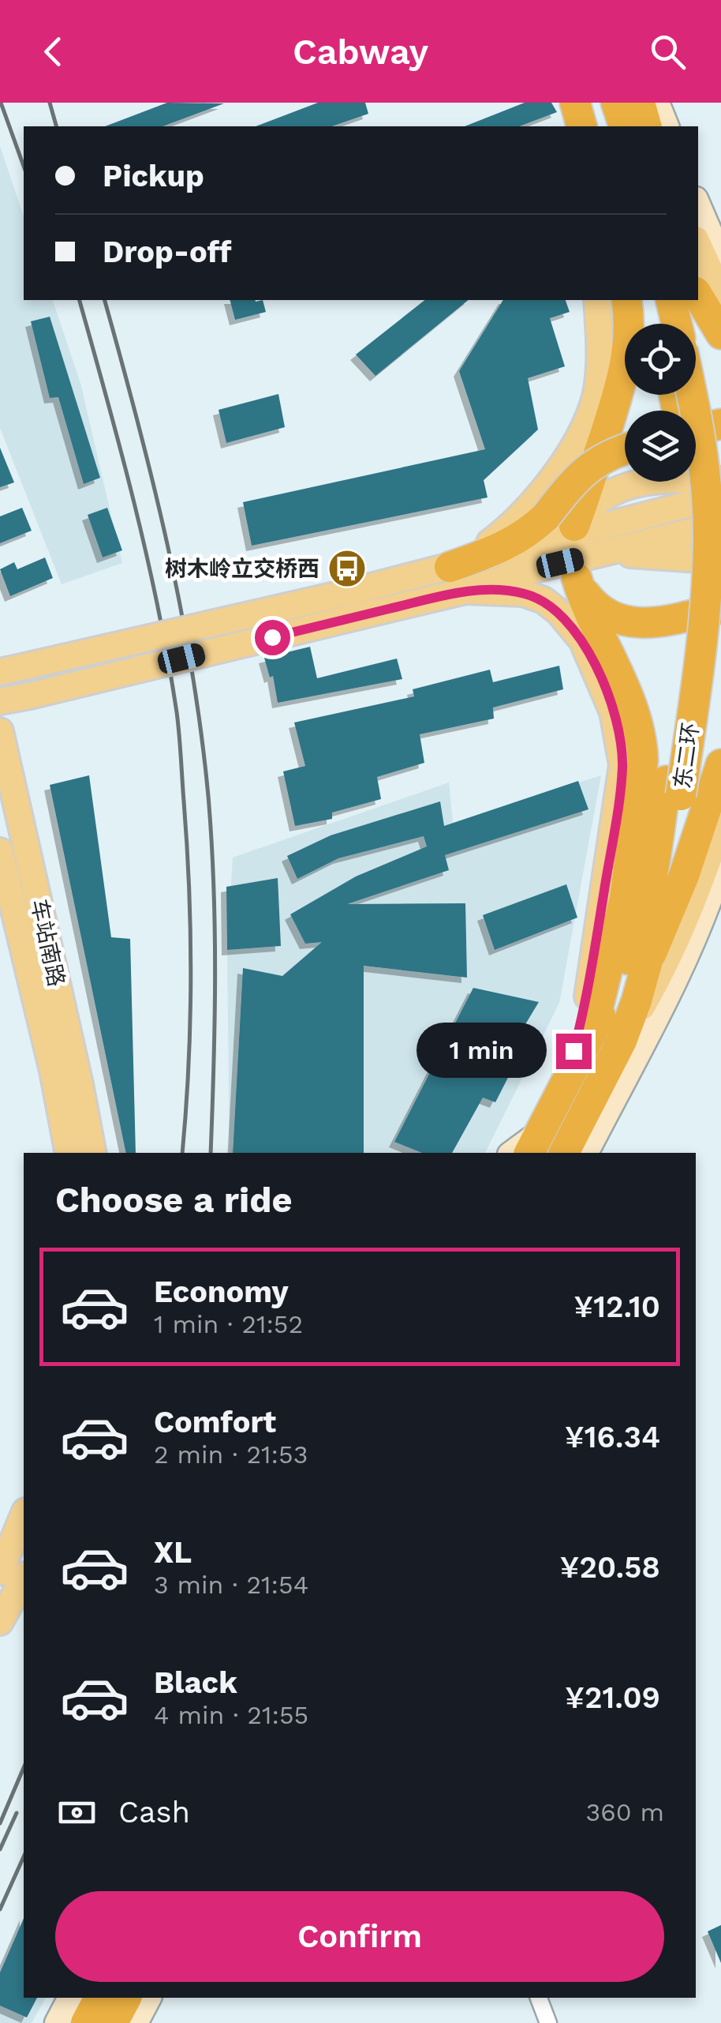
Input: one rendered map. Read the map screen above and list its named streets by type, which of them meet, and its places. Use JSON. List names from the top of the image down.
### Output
{
  "streets": {
    "highway": ["东二环"],
    "main road": ["车站南路"]
  },
  "places": {
    "bus stop": ["树木岭立交桥西"]
  },
  "page": {
    "header": "Cabway",
    "banner": ["Pickup", "Drop-off"],
    "bubble": "1 min",
    "heading": "Choose a ride",
    "list": [
      {
        "name": "Economy",
        "note": "1 min · 21:52",
        "value": "¥12.10"
      },
      {
        "name": "Comfort",
        "note": "2 min · 21:53",
        "value": "¥16.34"
      },
      {
        "name": "XL",
        "note": "3 min · 21:54",
        "value": "¥20.58"
      },
      {
        "name": "Black",
        "note": "4 min · 21:55",
        "value": "¥21.09"
      }
    ],
    "pay": ["Cash", "360 m"],
    "buttons": "Confirm"
  }
}
